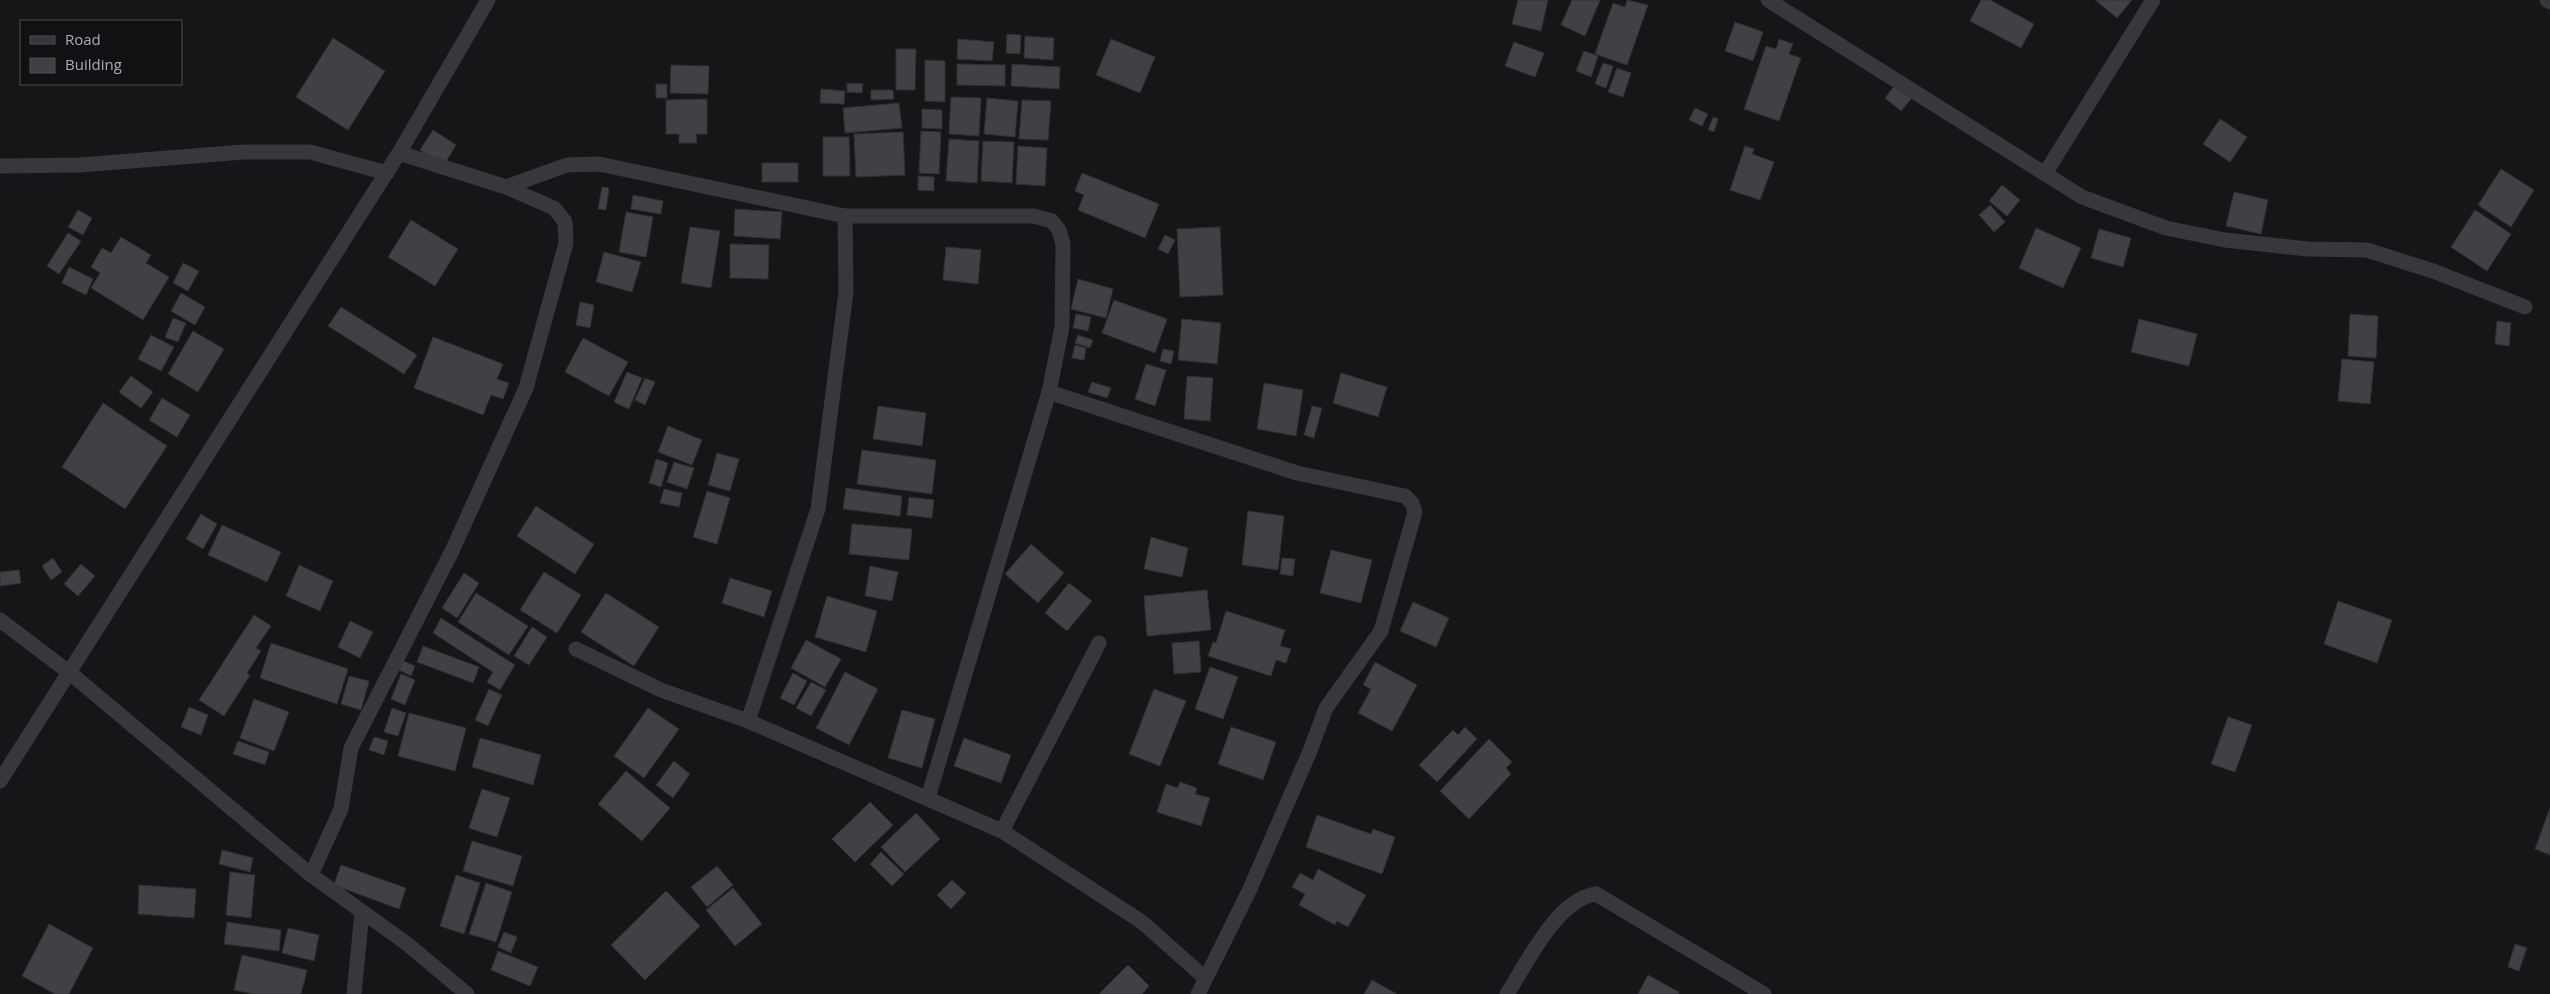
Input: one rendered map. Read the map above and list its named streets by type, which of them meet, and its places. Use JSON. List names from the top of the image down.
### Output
{
  "legend": ["Road", "Building"]
}
